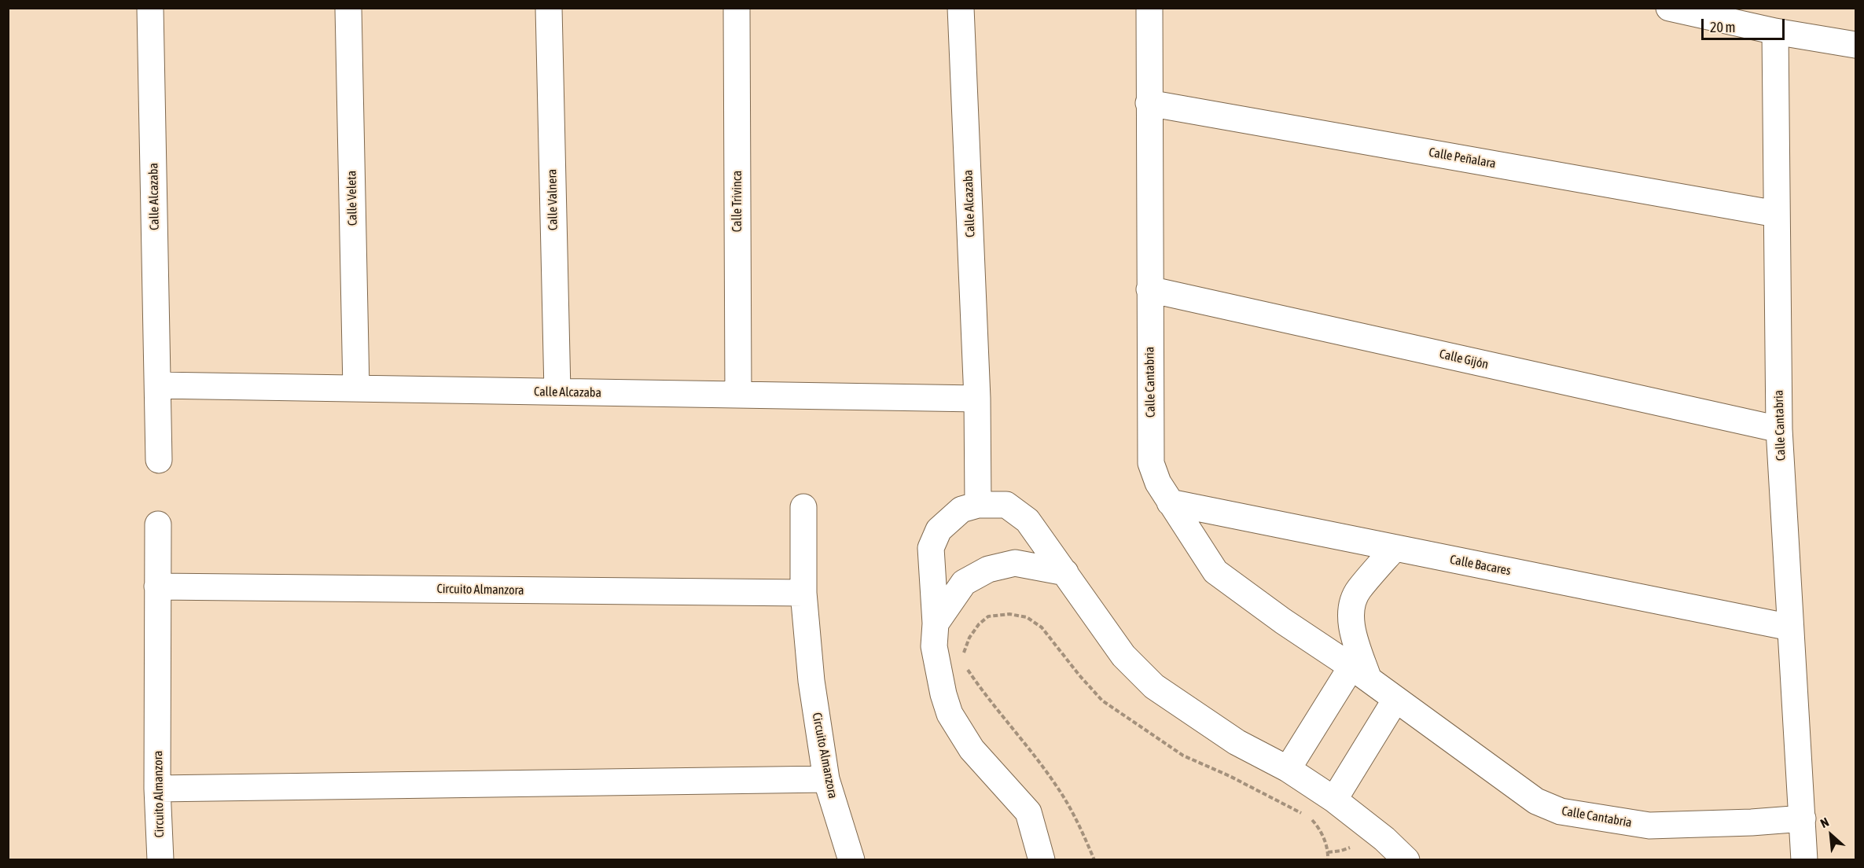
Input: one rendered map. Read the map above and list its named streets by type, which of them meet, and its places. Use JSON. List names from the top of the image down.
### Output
{
  "streets": {
    "street": [
      "Calle Peñalara",
      "Calle Alcazaba",
      "Calle Veleta",
      "Calle Valnera",
      "Calle Trivinca",
      "Calle Gijón",
      "Calle Cantabria",
      "Calle Bacares",
      "Circuito Almanzora"
    ]
  },
  "crossings": [
    ["Calle Peñalara", "Calle Cantabria"],
    ["Calle Alcazaba", "Calle Veleta"],
    ["Calle Alcazaba", "Calle Valnera"],
    ["Calle Alcazaba", "Calle Trivinca"],
    ["Calle Gijón", "Calle Cantabria"],
    ["Calle Cantabria", "Calle Bacares"]
  ],
  "scale_bar": "20 m",
  "north": "top left"
}
